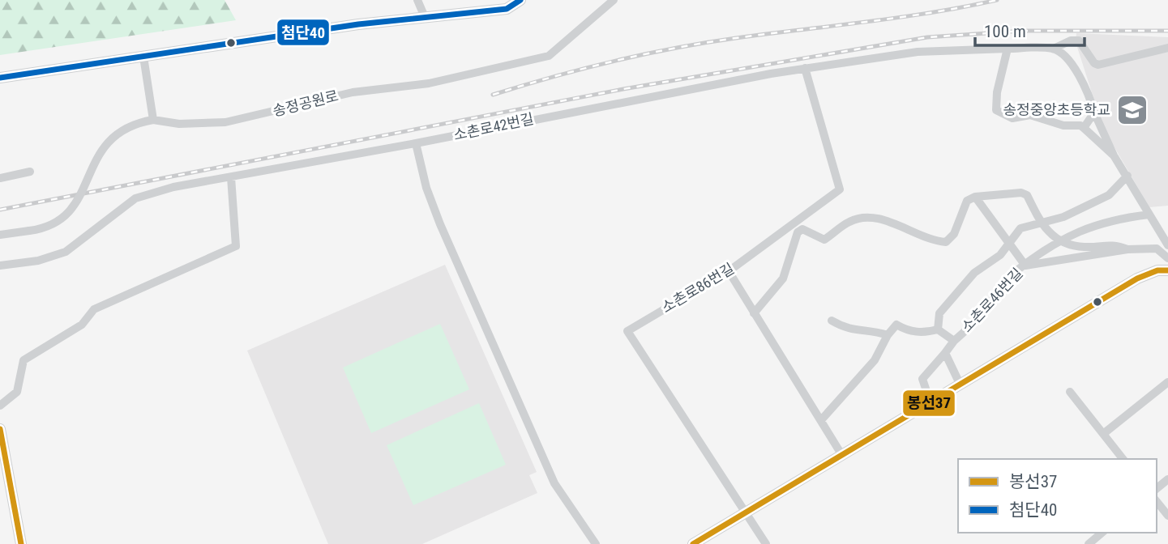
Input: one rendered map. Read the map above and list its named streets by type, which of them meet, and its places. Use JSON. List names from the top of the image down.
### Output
{
  "streets": {
    "street": [
      "송정공원로",
      "소촌로42번길",
      "소촌로86번길",
      "소촌로46번길"
    ]
  },
  "crossings": [
    ["소촌로42번길", "소촌로86번길"]
  ],
  "places": {
    "school or university": ["송정중앙초등학교"]
  },
  "lines": ["transit line 첨단40", "transit line 봉선37"],
  "legend": ["봉선37", "첨단40"],
  "scale_bar": "100 m"
}
